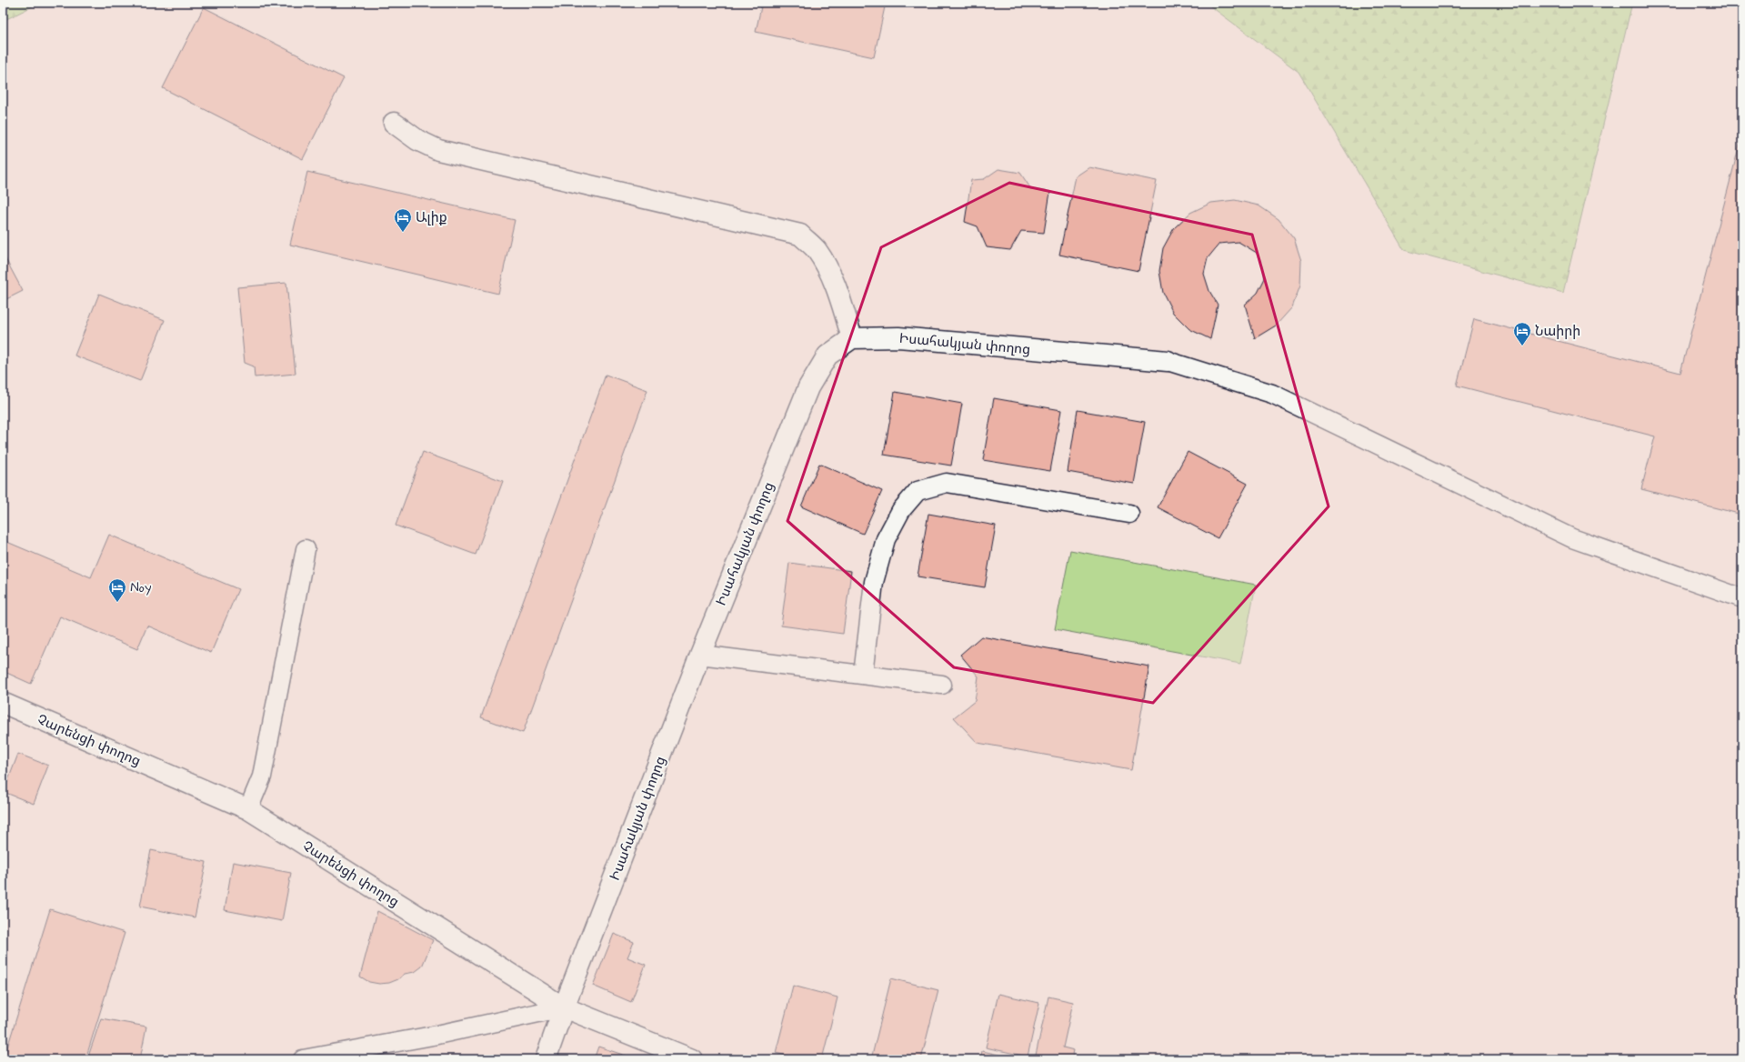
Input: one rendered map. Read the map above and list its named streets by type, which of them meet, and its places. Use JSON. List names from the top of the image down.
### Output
{
  "streets": {
    "street": ["Իսահակյան փողոց", "Չարենցի փողոց"]
  },
  "crossings": [
    ["Իսահակյան փողոց", "Չարենցի փողոց"]
  ],
  "places": {
    "hotel": ["Ալիք", "Նաիրի", "Noy"]
  }
}
